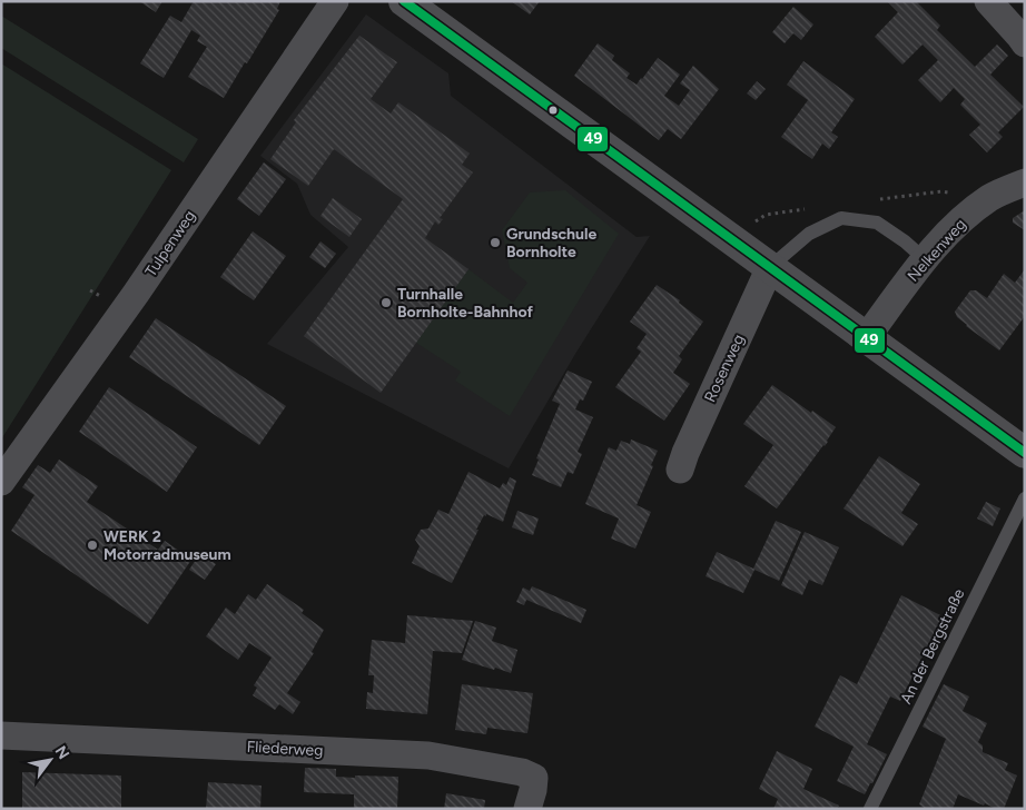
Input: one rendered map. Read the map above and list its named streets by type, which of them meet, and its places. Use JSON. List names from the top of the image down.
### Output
{
  "streets": {
    "street": [
      "Tulpenweg",
      "Nelkenweg",
      "Rosenweg",
      "Fliederweg"
    ],
    "lane": ["An der Bergstraße"]
  },
  "places": ["Grundschule Bornholte", "Turnhalle Bornholte-Bahnhof", "WERK 2 Motorradmuseum"],
  "lines": ["transit line 49"],
  "north": "top right"
}
